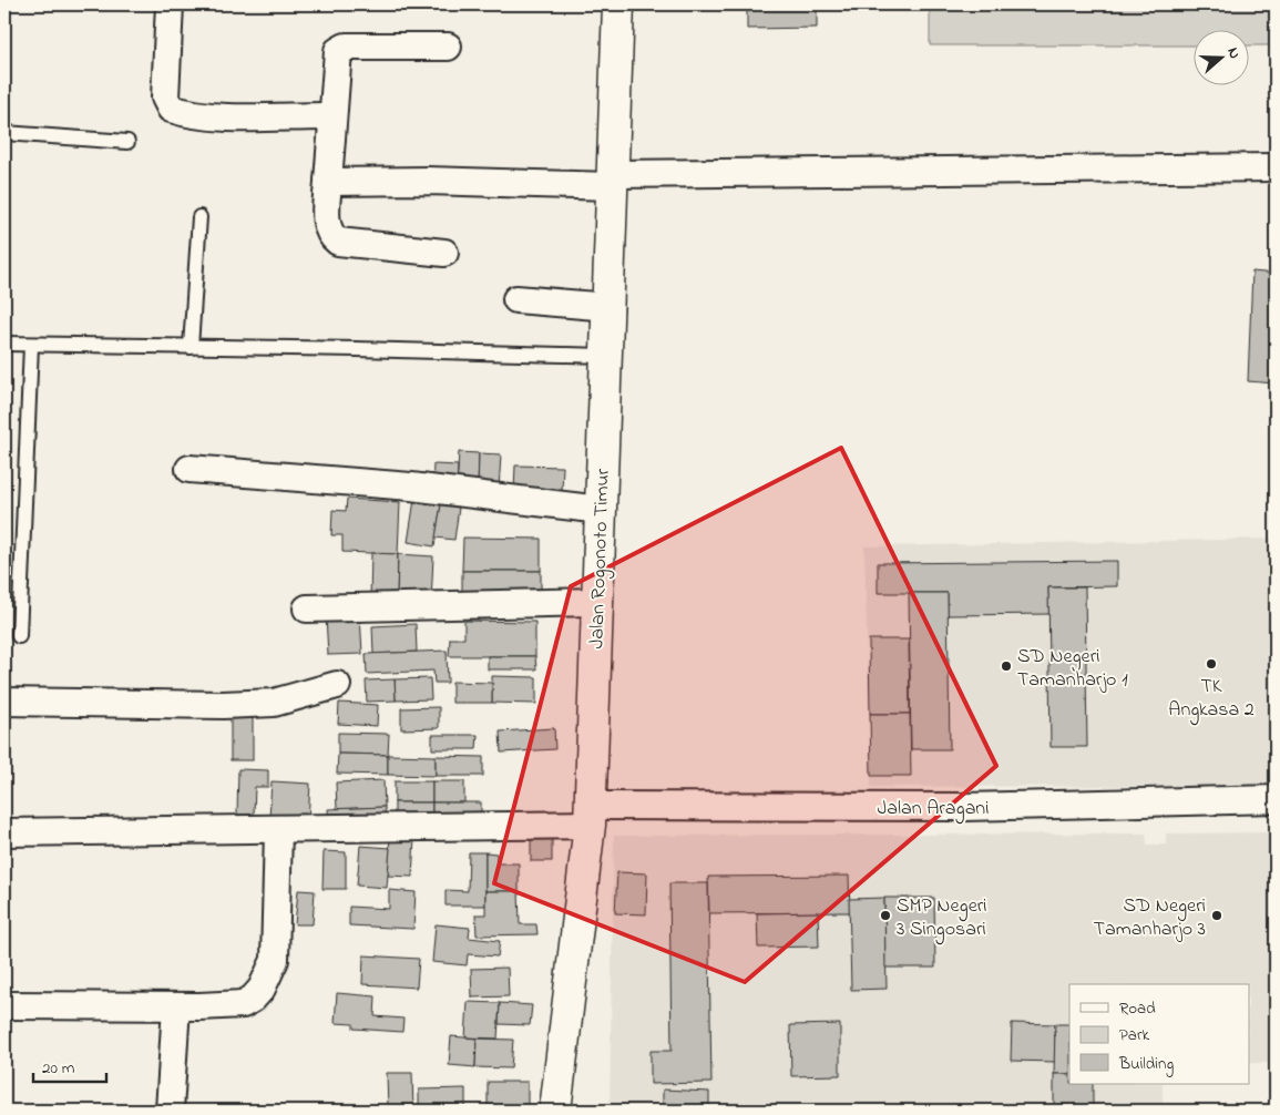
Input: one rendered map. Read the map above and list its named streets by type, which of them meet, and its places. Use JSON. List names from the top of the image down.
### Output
{
  "streets": {
    "main road": ["Jalan Rogonoto Timur"],
    "street": ["Jalan Aragani"]
  },
  "crossings": [
    ["Jalan Rogonoto Timur", "Jalan Aragani"]
  ],
  "places": [
    "TK Angkasa 2",
    "SD Negeri Tamanharjo 1",
    "SMP Negeri 3 Singosari",
    "SD Negeri Tamanharjo 3"
  ],
  "legend": ["Road", "Park", "Building"],
  "scale_bar": "20 m",
  "north": "right"
}
